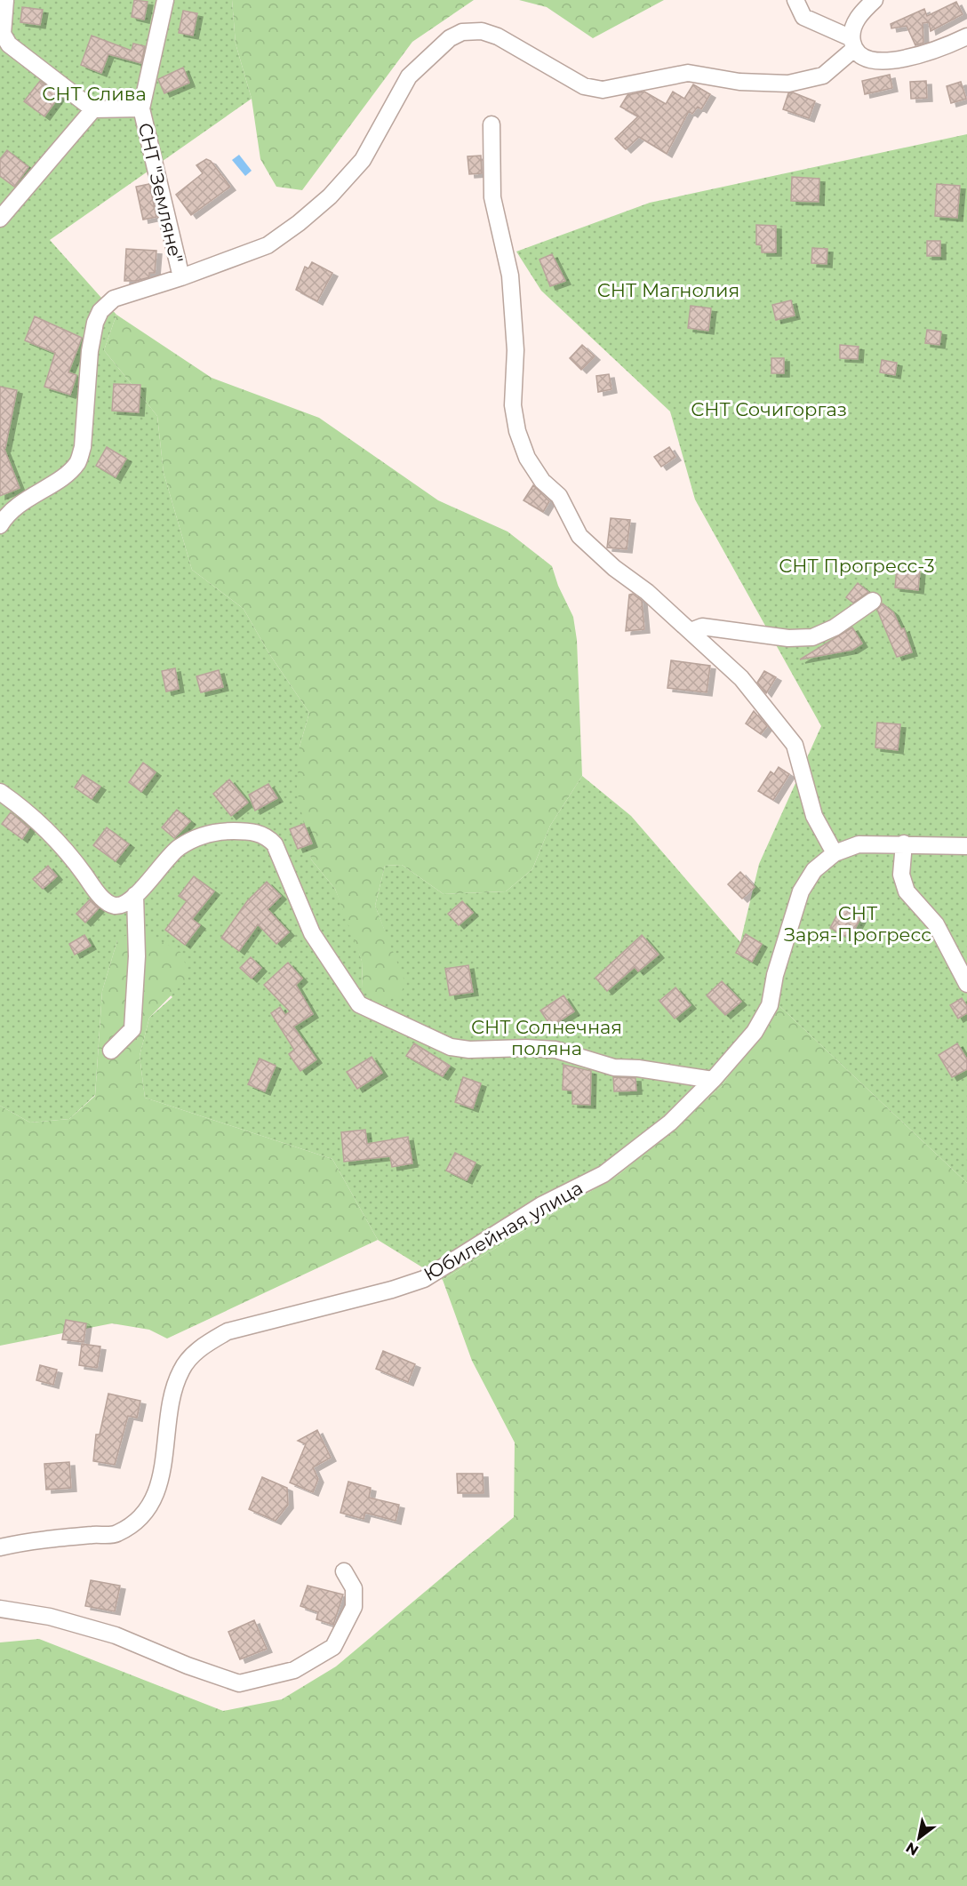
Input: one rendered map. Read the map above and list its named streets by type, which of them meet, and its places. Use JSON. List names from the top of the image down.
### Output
{
  "streets": {
    "street": ["СНТ \"Земляне\"", "Юбилейная улица"]
  },
  "parks": [
    "СНТ Слива",
    "СНТ Магнолия",
    "СНТ Сочигоргаз",
    "СНТ Прогресс-3",
    "СНТ Заря-Прогресс",
    "СНТ Солнечная поляна"
  ],
  "north": "bottom left"
}
